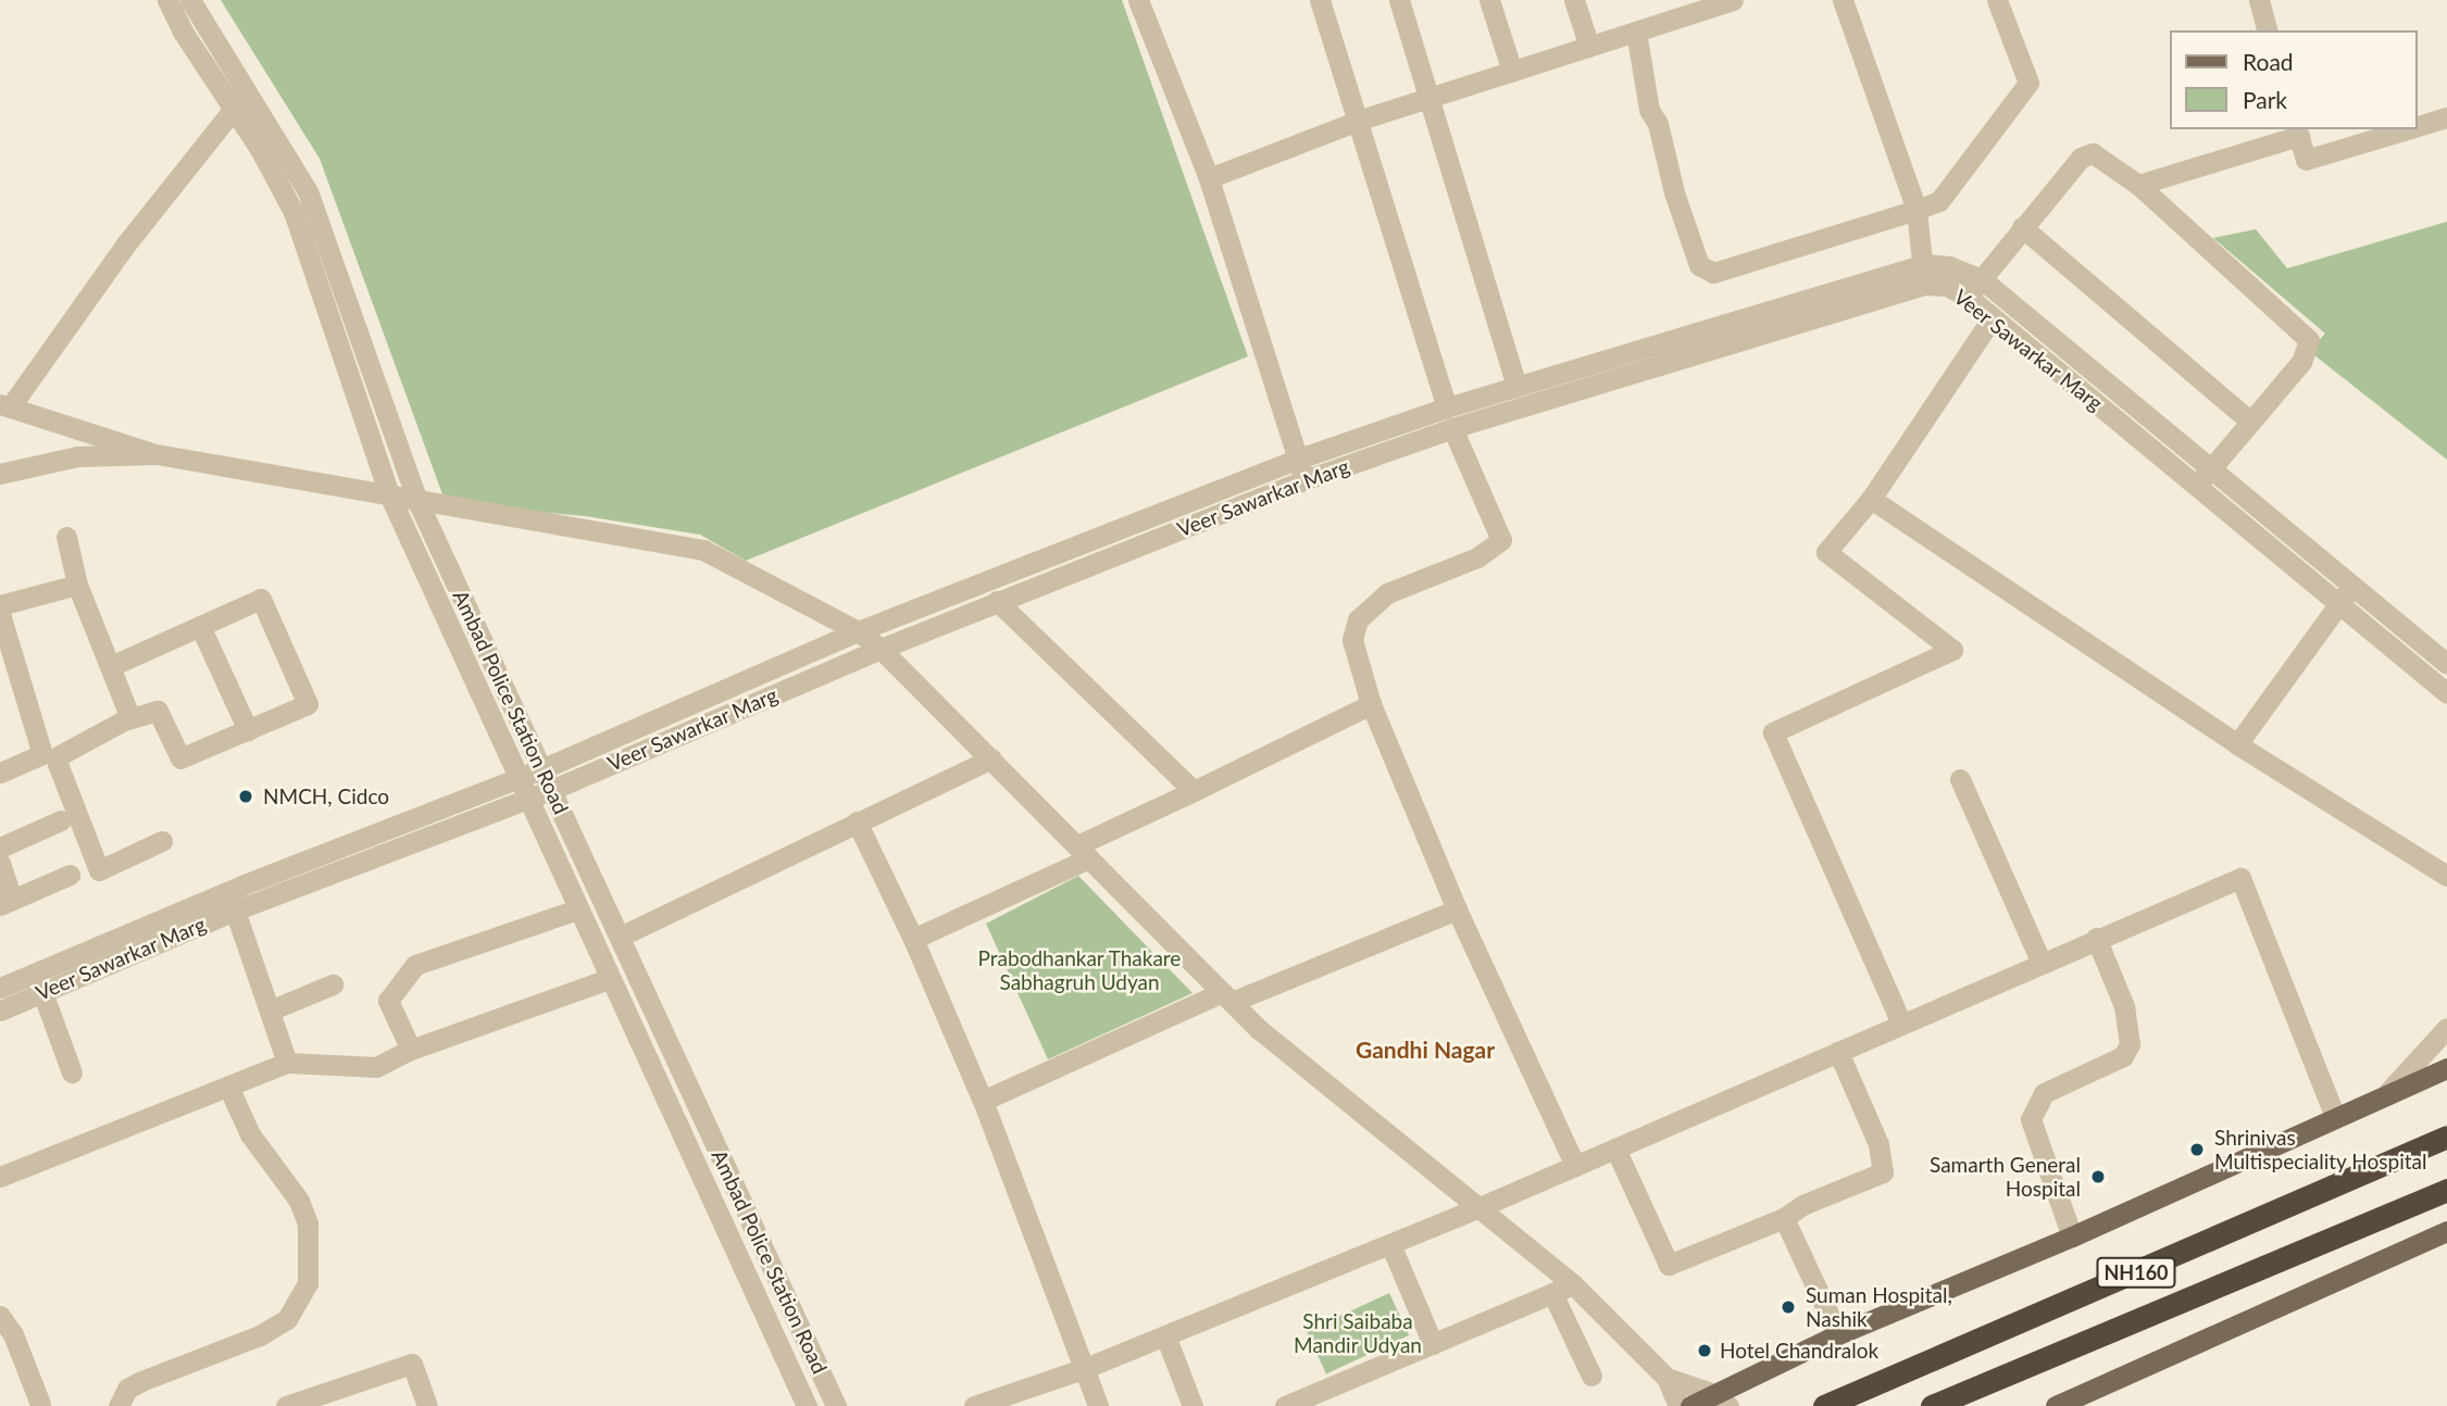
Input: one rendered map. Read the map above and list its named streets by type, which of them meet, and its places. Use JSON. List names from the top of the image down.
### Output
{
  "streets": {
    "highway": ["NH160"],
    "street": ["Veer Sawarkar Marg", "Ambad Police Station Road"]
  },
  "crossings": [
    ["Veer Sawarkar Marg", "Ambad Police Station Road"]
  ],
  "districts": ["Gandhi Nagar"],
  "parks": ["Prabodhankar Thakare Sabhagruh Udyan", "Shri Saibaba Mandir Udyan"],
  "places": [
    "NMCH, Cidco",
    "Shrinivas Multispeciality Hospital",
    "Samarth General Hospital",
    "Suman Hospital, Nashik",
    "Hotel Chandralok"
  ],
  "legend": ["Road", "Park"]
}
